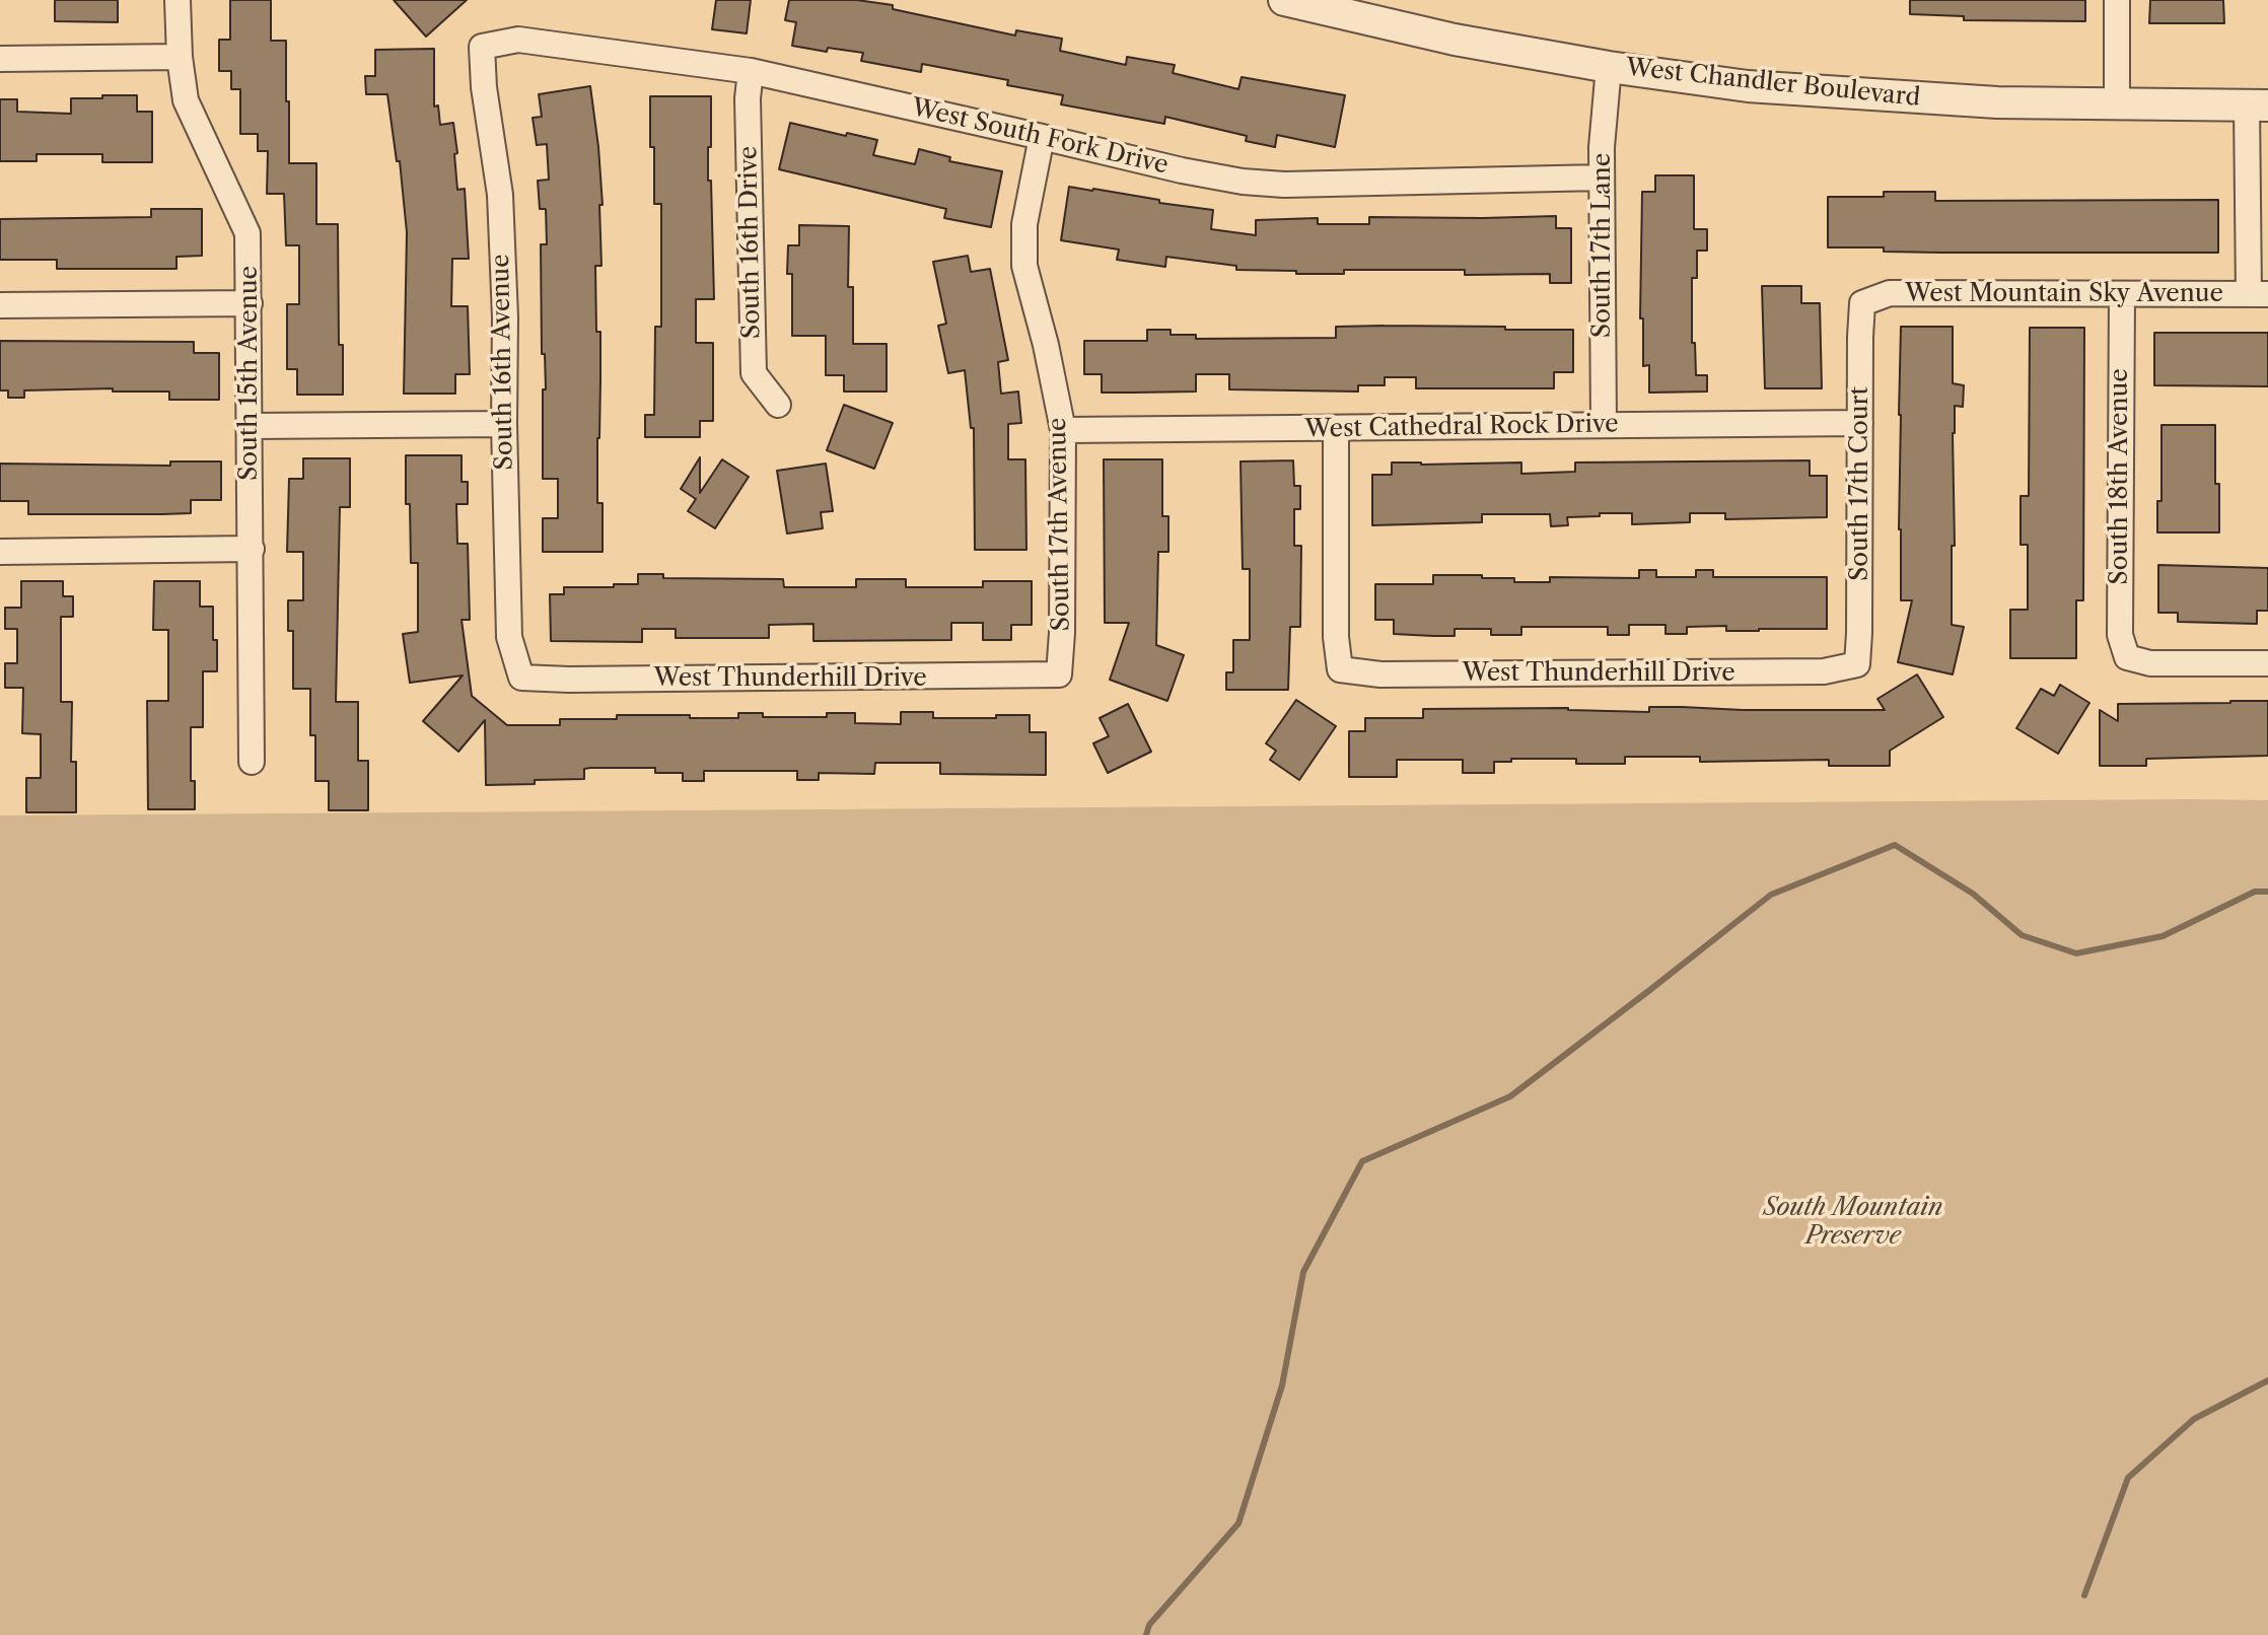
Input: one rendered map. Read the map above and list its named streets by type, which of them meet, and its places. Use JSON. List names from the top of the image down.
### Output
{
  "streets": {
    "street": [
      "West Chandler Boulevard",
      "West South Fork Drive",
      "South 16th Drive",
      "South 17th Lane",
      "West Mountain Sky Avenue",
      "South 16th Avenue",
      "South 15th Avenue",
      "West Cathedral Rock Drive",
      "South 18th Avenue",
      "South 17th Court",
      "South 17th Avenue",
      "West Thunderhill Drive"
    ]
  },
  "crossings": [
    ["West Chandler Boulevard", "South 17th Lane"],
    ["West South Fork Drive", "South 16th Drive"],
    ["West South Fork Drive", "South 17th Lane"],
    ["West South Fork Drive", "South 16th Avenue"],
    ["West South Fork Drive", "South 17th Avenue"],
    ["South 17th Lane", "West Cathedral Rock Drive"],
    ["West Mountain Sky Avenue", "South 18th Avenue"],
    ["West Mountain Sky Avenue", "South 17th Court"],
    ["South 16th Avenue", "West Thunderhill Drive"],
    ["West Cathedral Rock Drive", "South 17th Court"],
    ["West Cathedral Rock Drive", "South 17th Avenue"],
    ["West Cathedral Rock Drive", "West Thunderhill Drive"],
    ["South 17th Court", "West Thunderhill Drive"],
    ["South 17th Avenue", "West Thunderhill Drive"]
  ],
  "parks": ["South Mountain Preserve"]
}
